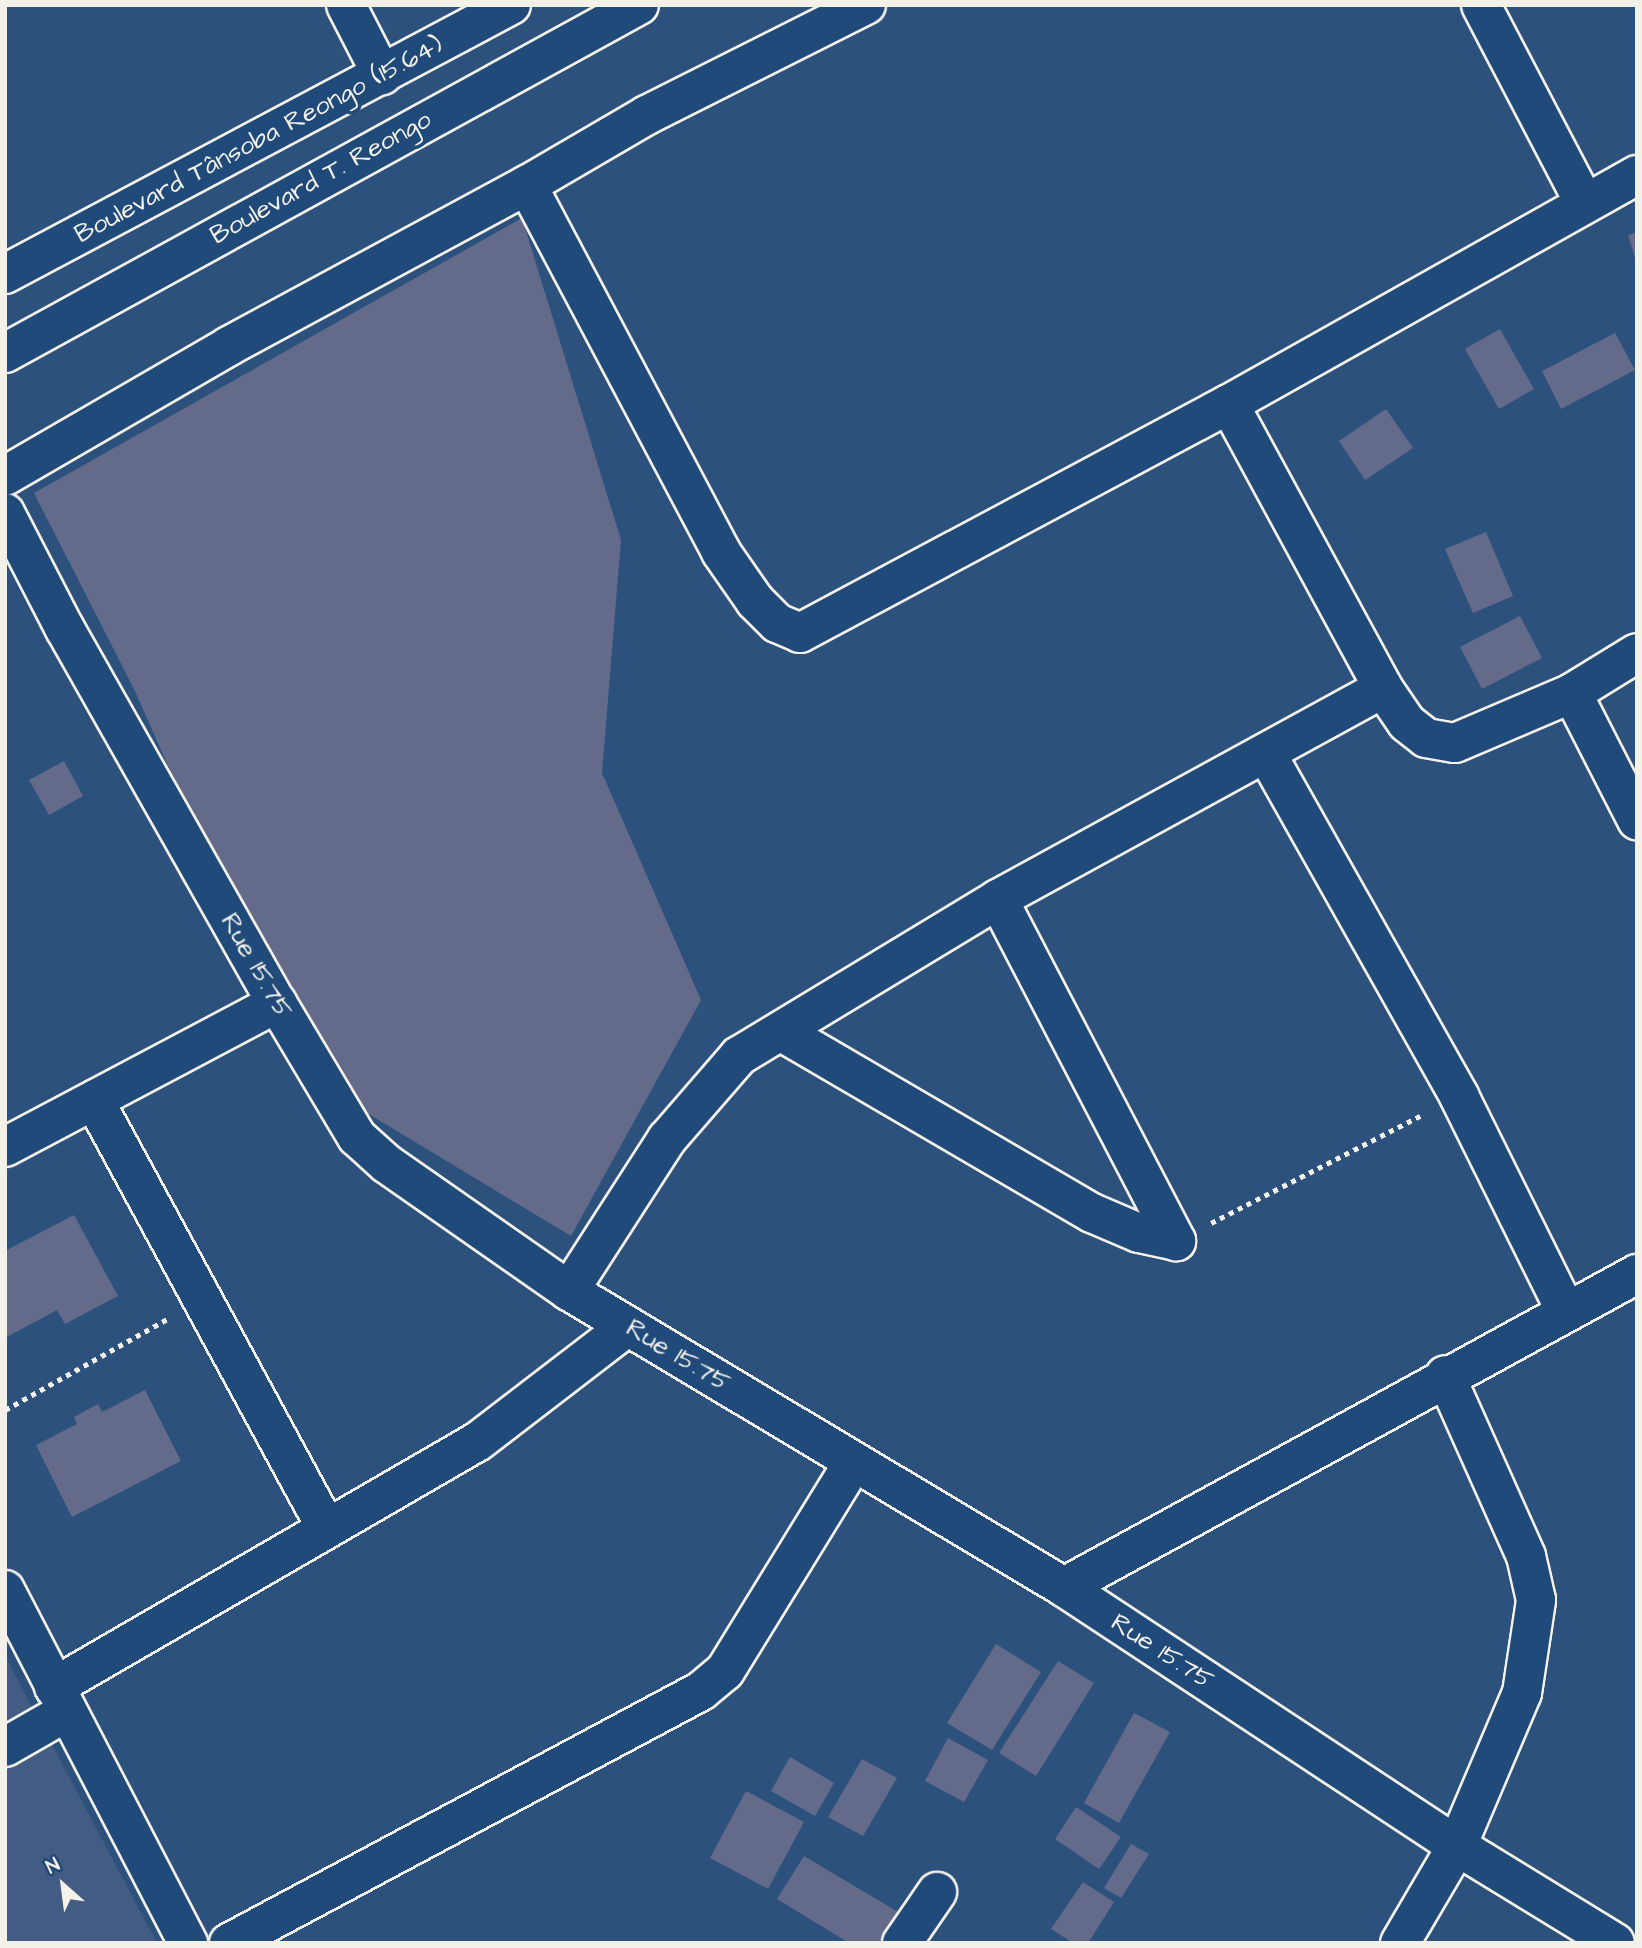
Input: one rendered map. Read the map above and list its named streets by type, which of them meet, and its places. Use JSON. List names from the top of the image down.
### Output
{
  "streets": {
    "main road": ["Boulevard Tânsoba Reongo (15.64)", "Boulevard T. Reongo", "Rue 15.75"]
  },
  "north": "top left"
}
